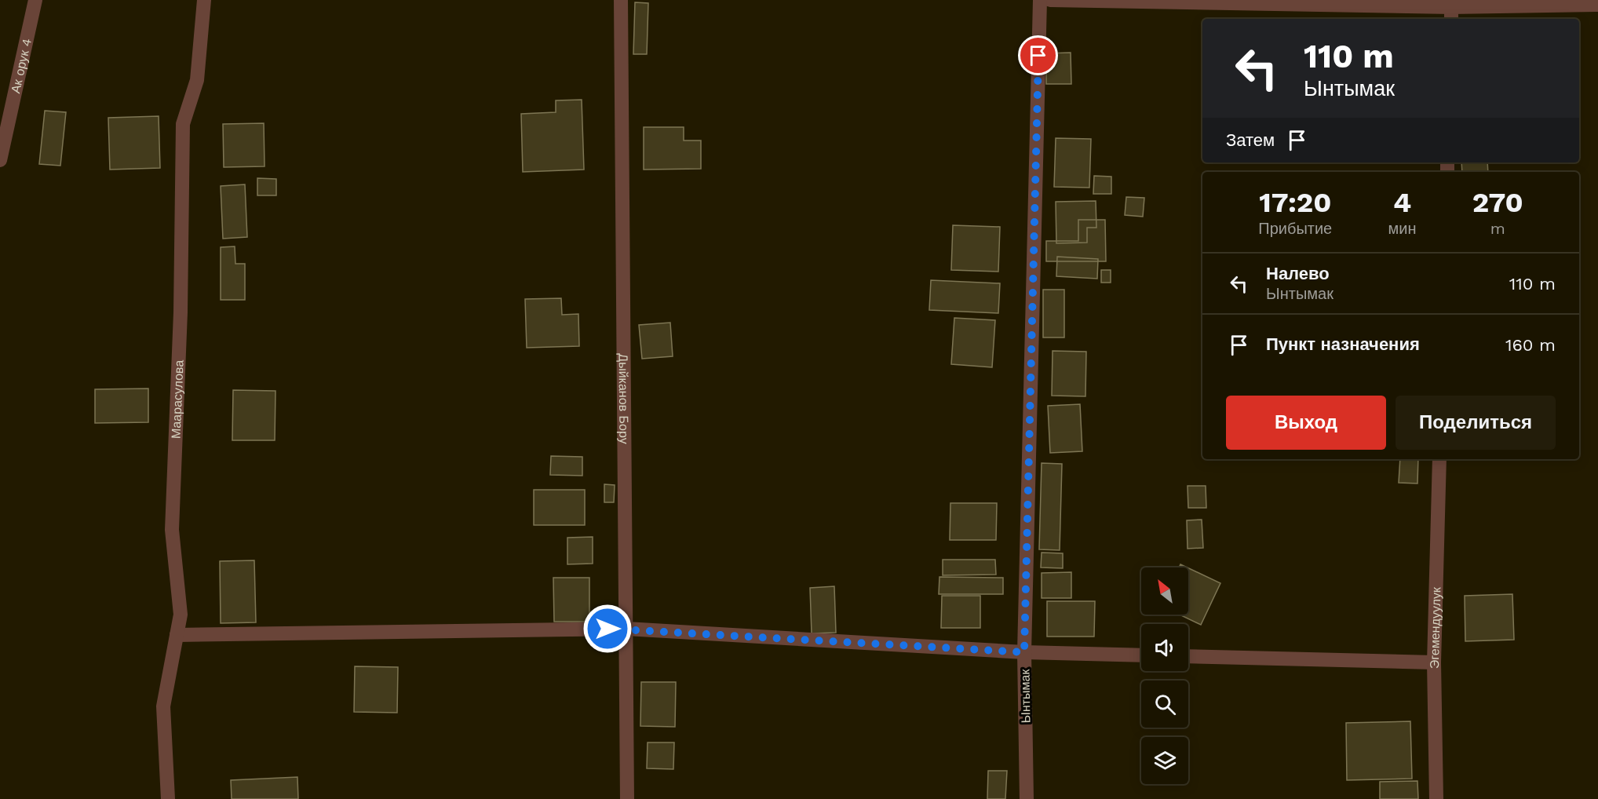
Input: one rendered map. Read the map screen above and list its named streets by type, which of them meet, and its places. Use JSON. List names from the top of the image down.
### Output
{
  "streets": {
    "street": [
      "Ак орук 4",
      "Маарасулова",
      "Дыйканов Бору",
      "Эгемендуулук",
      "Ынтымак"
    ]
  },
  "north": "top left",
  "page": {
    "turn": ["110 m", "Ынтымак"],
    "then": "Затем",
    "eta": [
      "17:20",
      "Прибытие",
      "4",
      "мин",
      "270",
      "m"
    ],
    "list": [
      {
        "name": "Налево",
        "note": "Ынтымак",
        "value": "110 m"
      },
      {
        "name": "Пункт назначения",
        "value": "160 m"
      }
    ],
    "buttons": ["Выход", "Поделиться"]
  }
}
